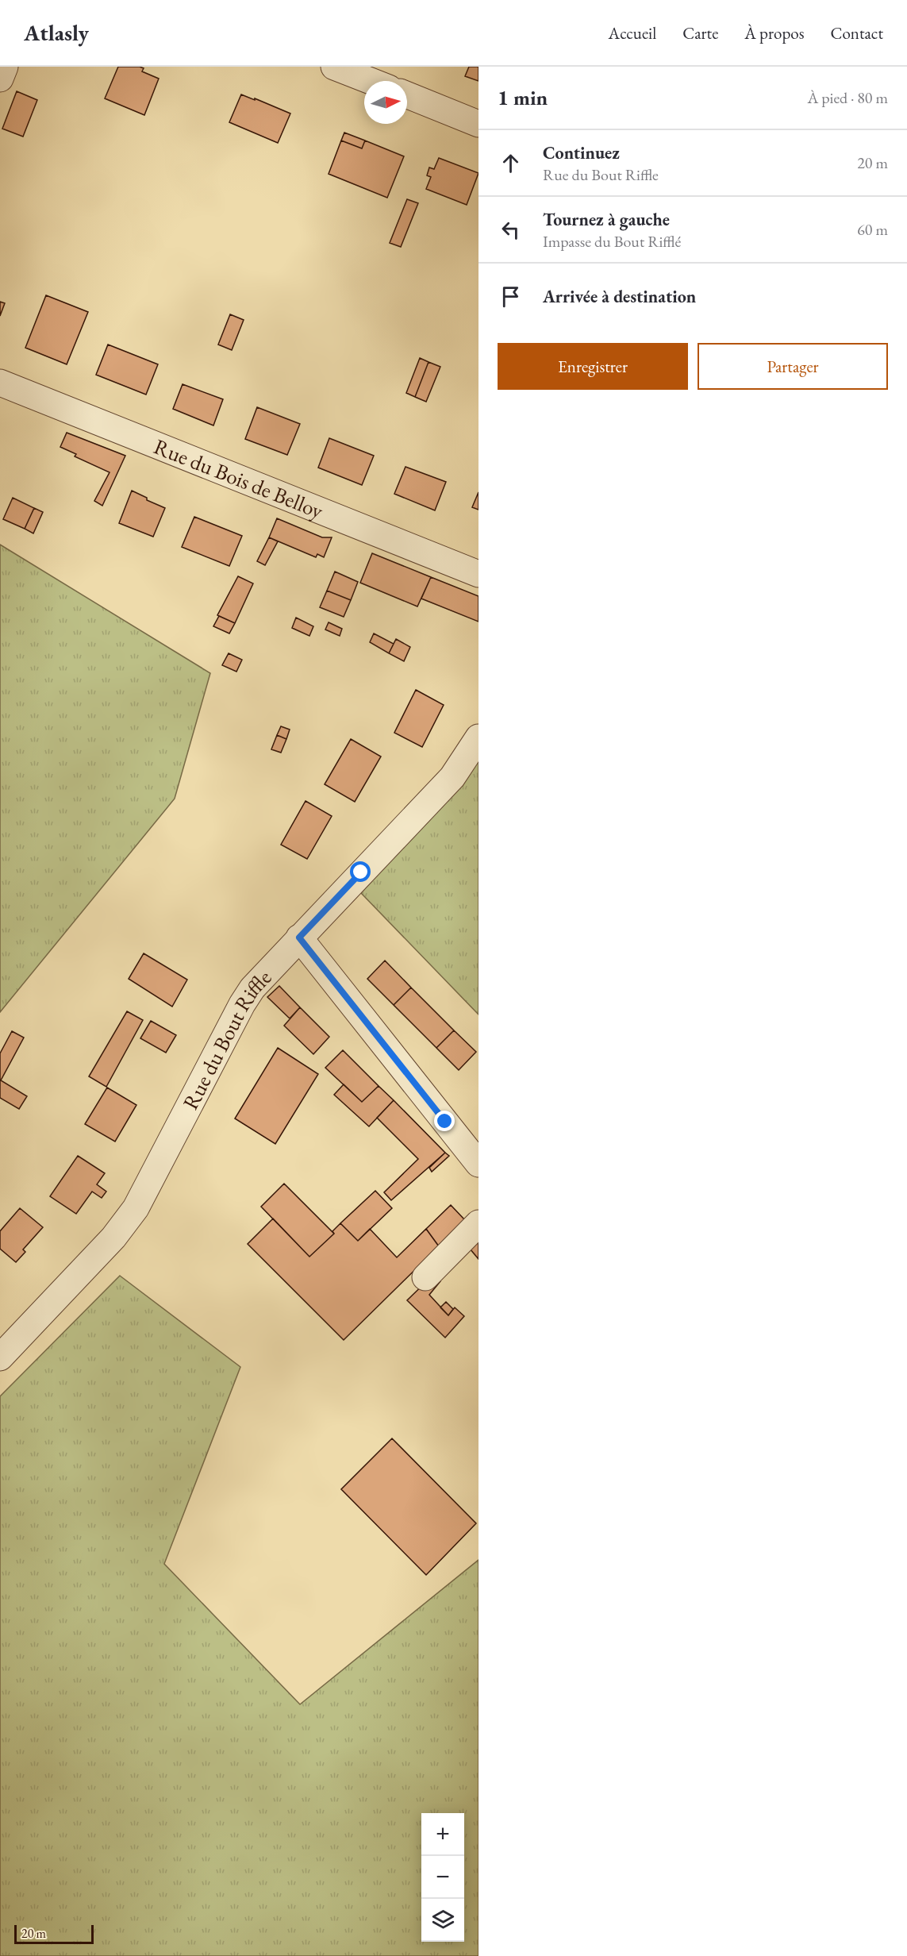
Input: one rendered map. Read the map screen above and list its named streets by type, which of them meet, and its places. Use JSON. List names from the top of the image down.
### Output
{
  "streets": {
    "street": ["Rue du Bois de Belloy", "Rue du Bout Riffle"]
  },
  "scale_bar": "20 m",
  "north": "right",
  "page": {
    "header": "Atlasly",
    "nav": [
      "Accueil",
      "Carte",
      "À propos",
      "Contact"
    ],
    "heading": ["1 min", "À pied · 80 m"],
    "list": [
      ["Continuez", "Rue du Bout Riffle", "20 m"],
      ["Tournez à gauche", "Impasse du Bout Rifflé", "60 m"],
      "Arrivée à destination"
    ],
    "buttons": ["Enregistrer", "Partager"],
    "map_buttons": ["+", "−"],
    "scale": "20 m"
  }
}
